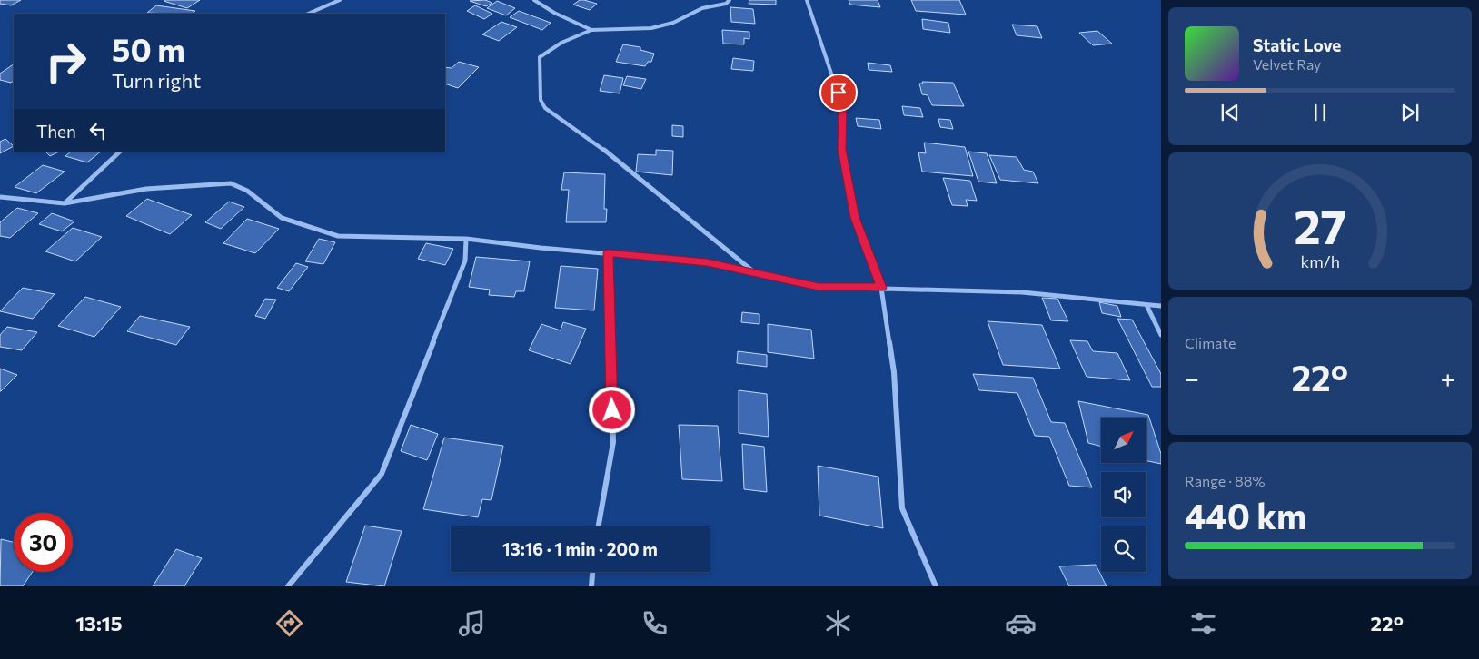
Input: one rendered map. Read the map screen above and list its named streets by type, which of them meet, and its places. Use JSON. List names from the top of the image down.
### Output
{
  "north": "top right",
  "page": {
    "turn": ["50 m", "Turn right"],
    "song": ["Static Love", "Velvet Ray"],
    "then": "Then",
    "tile": [
      "Climate",
      ["Range · 88%", "440 km"]
    ],
    "heat": ["−", "22°", "+"],
    "limit": "30",
    "trip": "13:16 · 1 min · 200 m",
    "tabs": ["13:15", "22°"],
    "gauge": ["27", "km/h"]
  }
}
